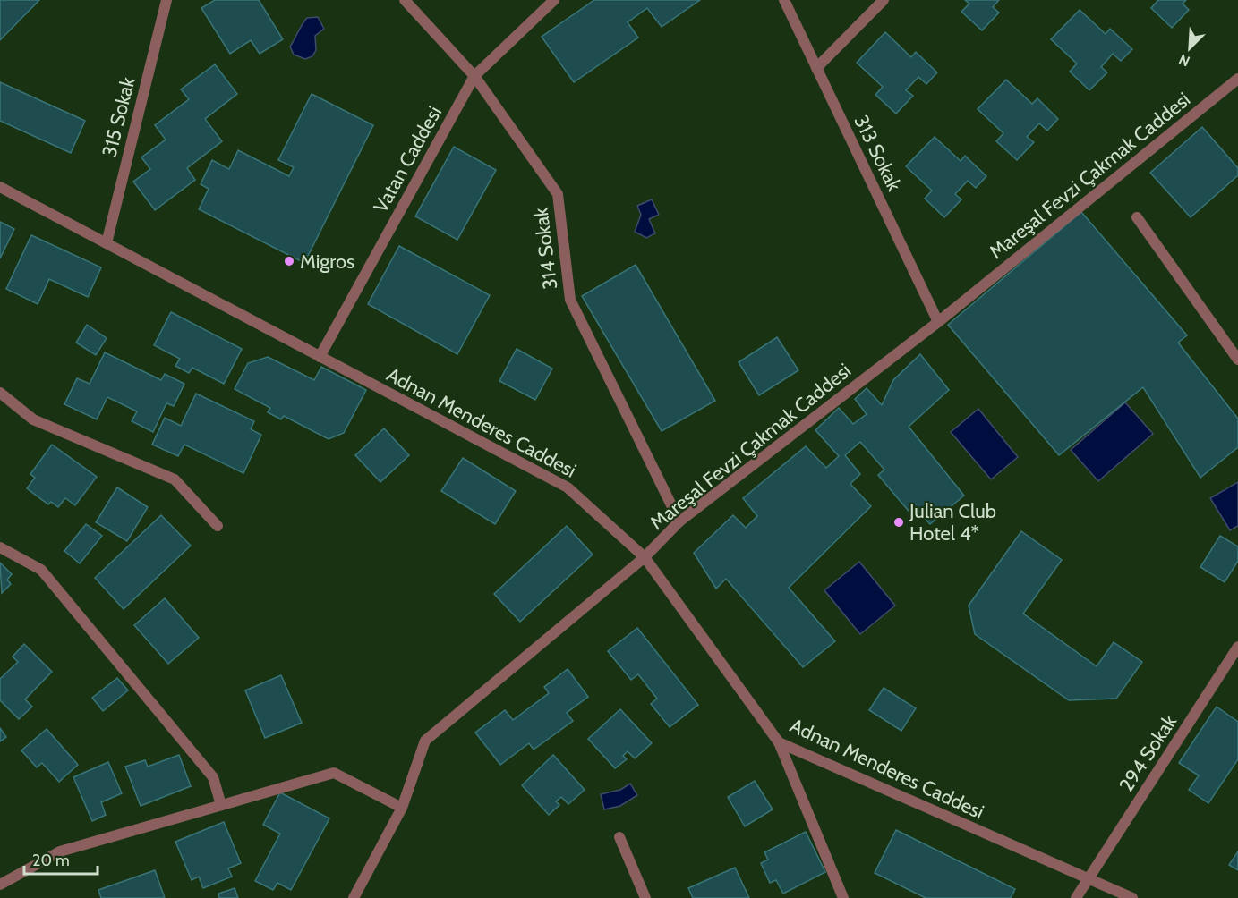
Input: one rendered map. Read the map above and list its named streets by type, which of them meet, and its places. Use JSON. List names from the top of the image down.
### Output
{
  "streets": {
    "street": [
      "315 Sokak",
      "313 Sokak",
      "Vatan Caddesi",
      "Mareşal Fevzi Çakmak Caddesi",
      "314 Sokak",
      "Adnan Menderes Caddesi",
      "294 Sokak"
    ]
  },
  "crossings": [
    ["315 Sokak", "Adnan Menderes Caddesi"],
    ["313 Sokak", "Mareşal Fevzi Çakmak Caddesi"],
    ["Vatan Caddesi", "314 Sokak"],
    ["Vatan Caddesi", "Adnan Menderes Caddesi"],
    ["Mareşal Fevzi Çakmak Caddesi", "314 Sokak"],
    ["Mareşal Fevzi Çakmak Caddesi", "Adnan Menderes Caddesi"],
    ["Adnan Menderes Caddesi", "294 Sokak"]
  ],
  "places": ["Migros", "Julian Club Hotel 4*"],
  "scale_bar": "20 m",
  "north": "bottom left"
}
